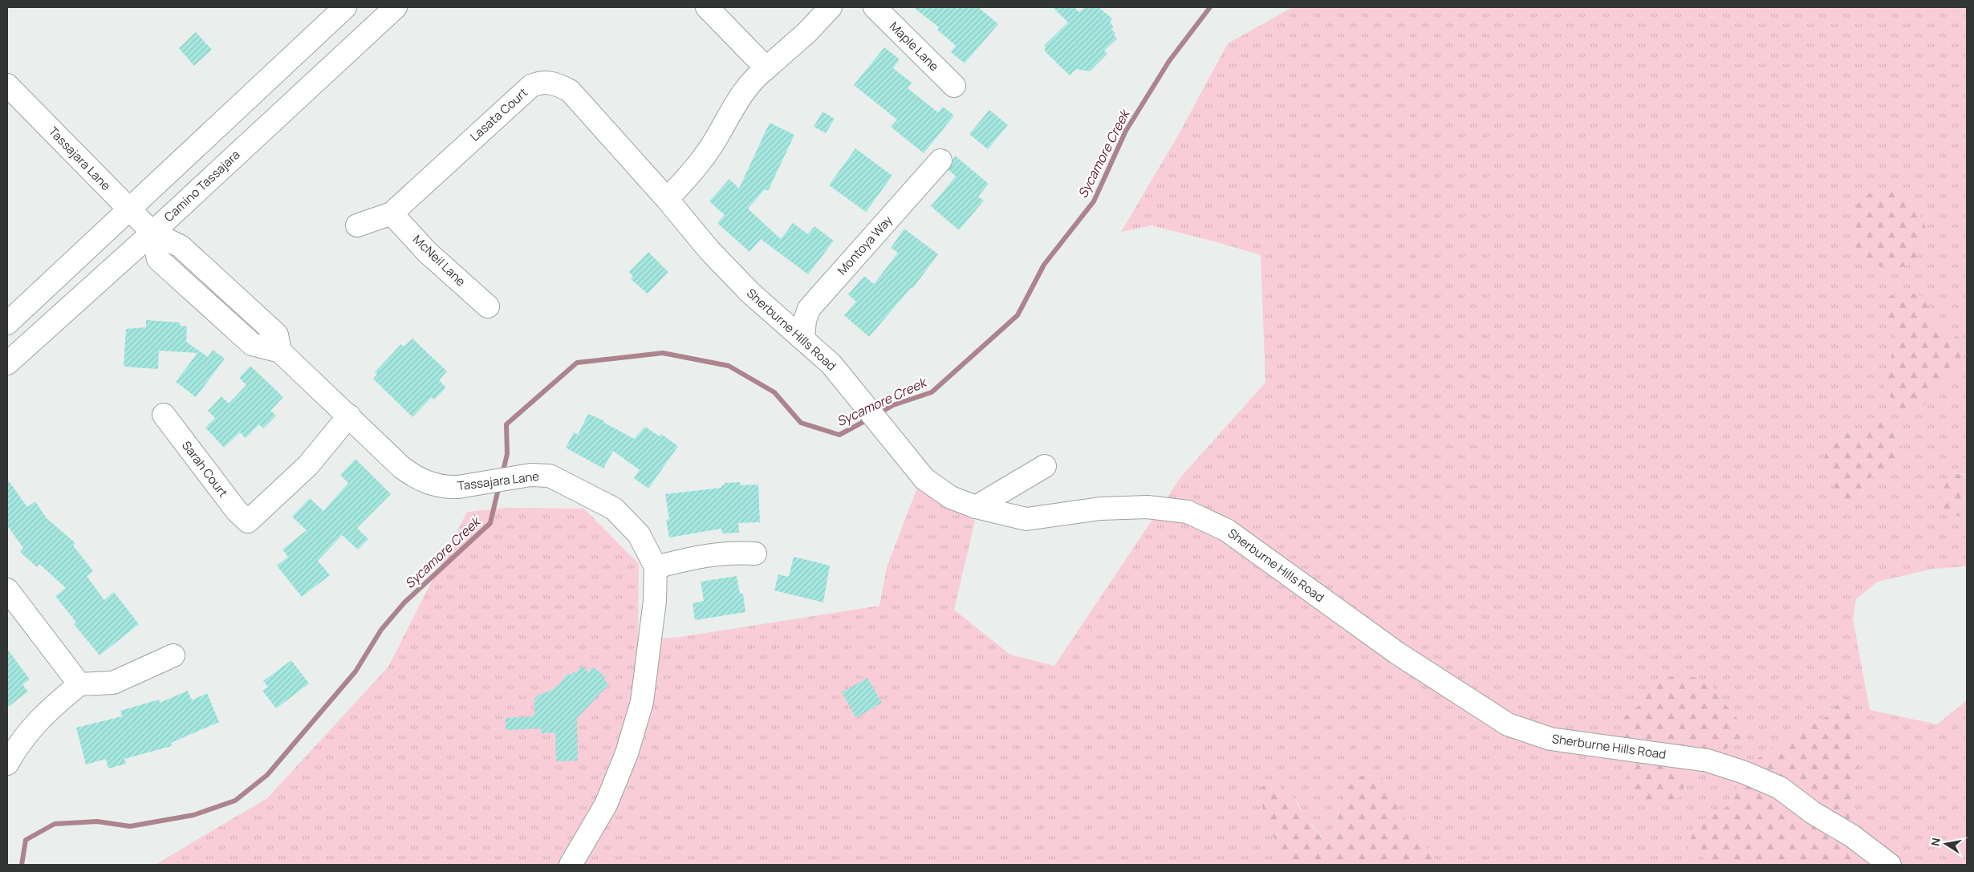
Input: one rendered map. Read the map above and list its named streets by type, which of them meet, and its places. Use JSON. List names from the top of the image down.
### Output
{
  "streets": {
    "street": [
      "Maple Lane",
      "Lasata Court",
      "Tassajara Lane",
      "Camino Tassajara",
      "Montoya Way",
      "McNeil Lane",
      "Sherburne Hills Road",
      "Sarah Court"
    ]
  },
  "crossings": [
    ["Lasata Court", "McNeil Lane"],
    ["Lasata Court", "Sherburne Hills Road"],
    ["Tassajara Lane", "Camino Tassajara"],
    ["Tassajara Lane", "Sarah Court"],
    ["Montoya Way", "Sherburne Hills Road"]
  ],
  "water": ["Sycamore Creek"],
  "north": "left"
}
